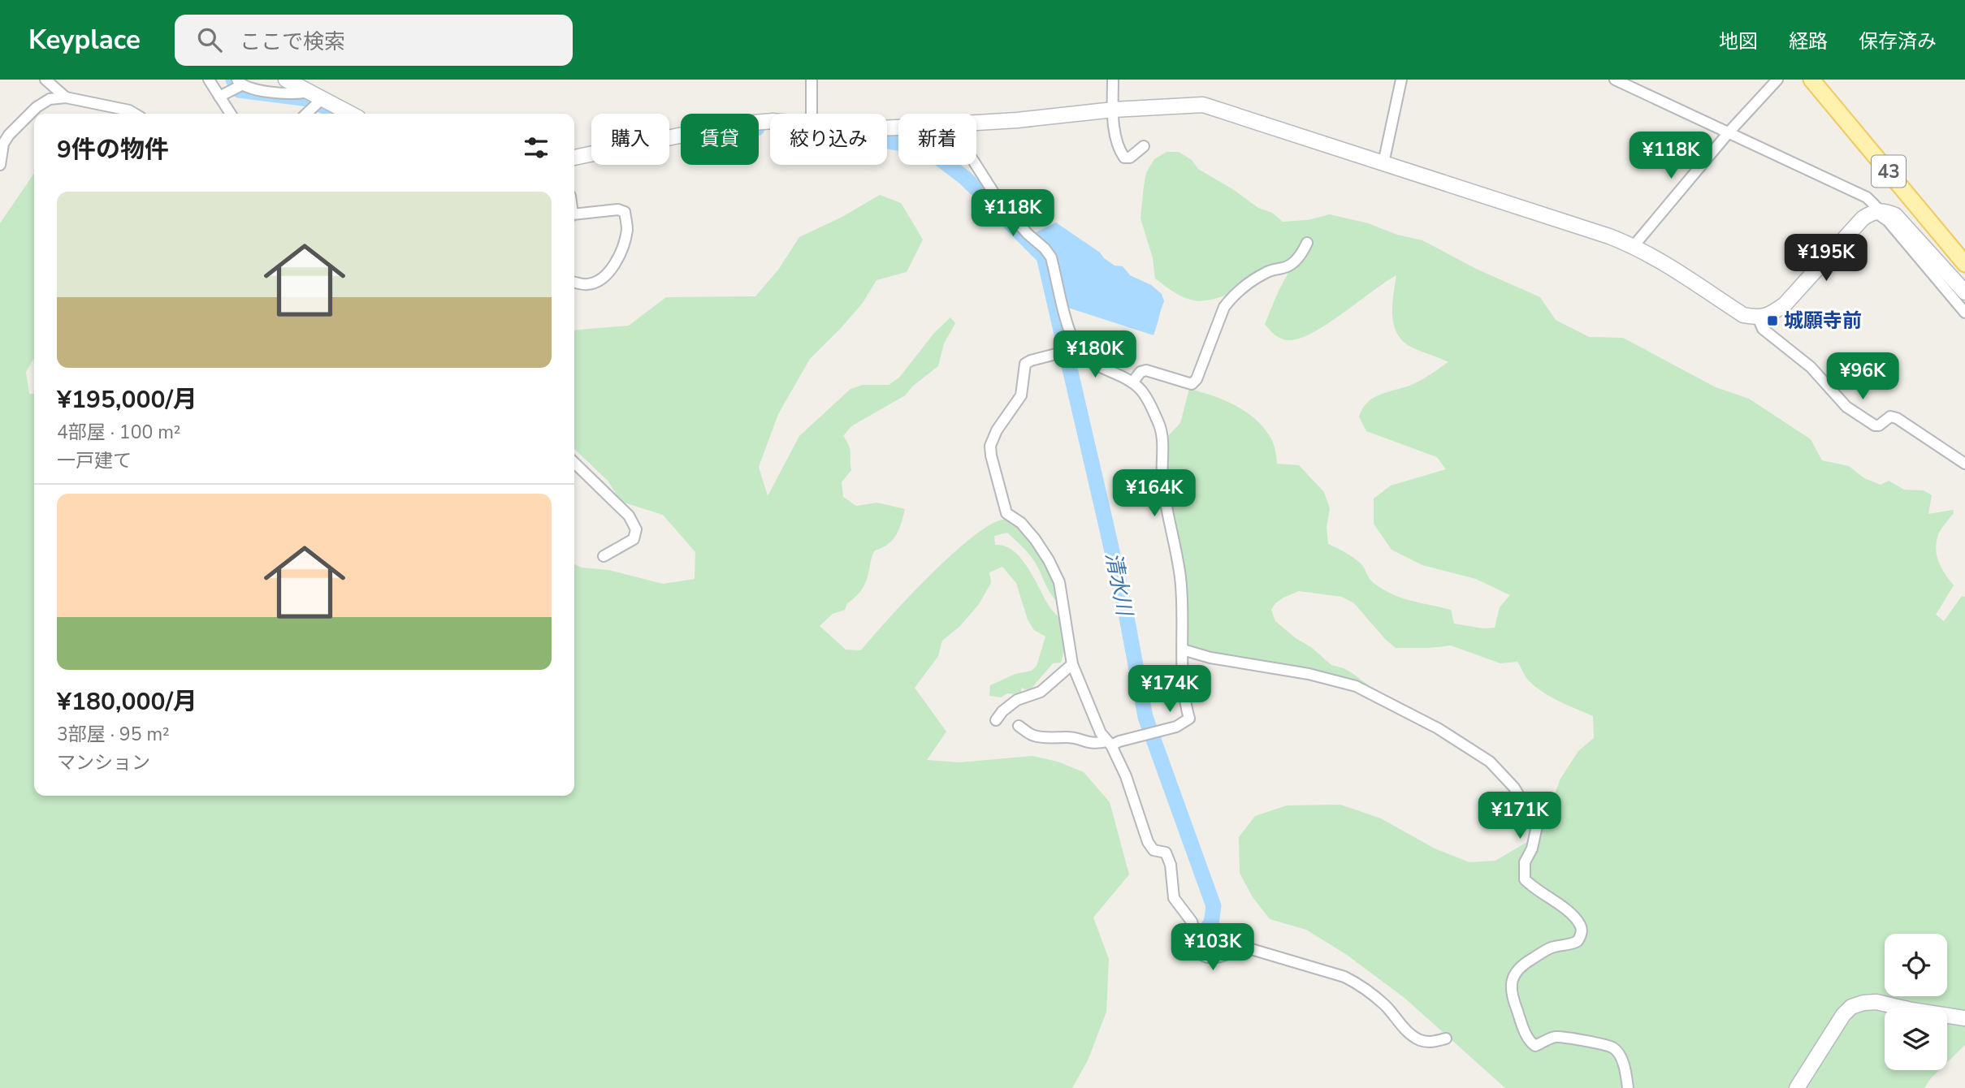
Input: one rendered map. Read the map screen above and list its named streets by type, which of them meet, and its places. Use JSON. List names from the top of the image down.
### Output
{
  "streets": {
    "main road": ["43"]
  },
  "water": ["清水川"],
  "places": {
    "transit": ["城願寺前"]
  },
  "page": {
    "header": "Keyplace",
    "search": "ここで検索",
    "nav": ["地図", "経路", "保存済み"],
    "chip": [
      "購入",
      "賃貸",
      "絞り込み",
      "新着"
    ],
    "heading": "9件の物件",
    "price": [
      "¥118K",
      "¥118K",
      "¥195K",
      "¥180K",
      "¥96K",
      "¥164K",
      "¥174K",
      "¥171K",
      "¥103K"
    ],
    "list": [
      {
        "name": "¥195,000/月",
        "note": "4部屋 · 100 m² · 一戸建て"
      },
      {
        "name": "¥180,000/月",
        "note": "3部屋 · 95 m² · マンション"
      }
    ]
  }
}
